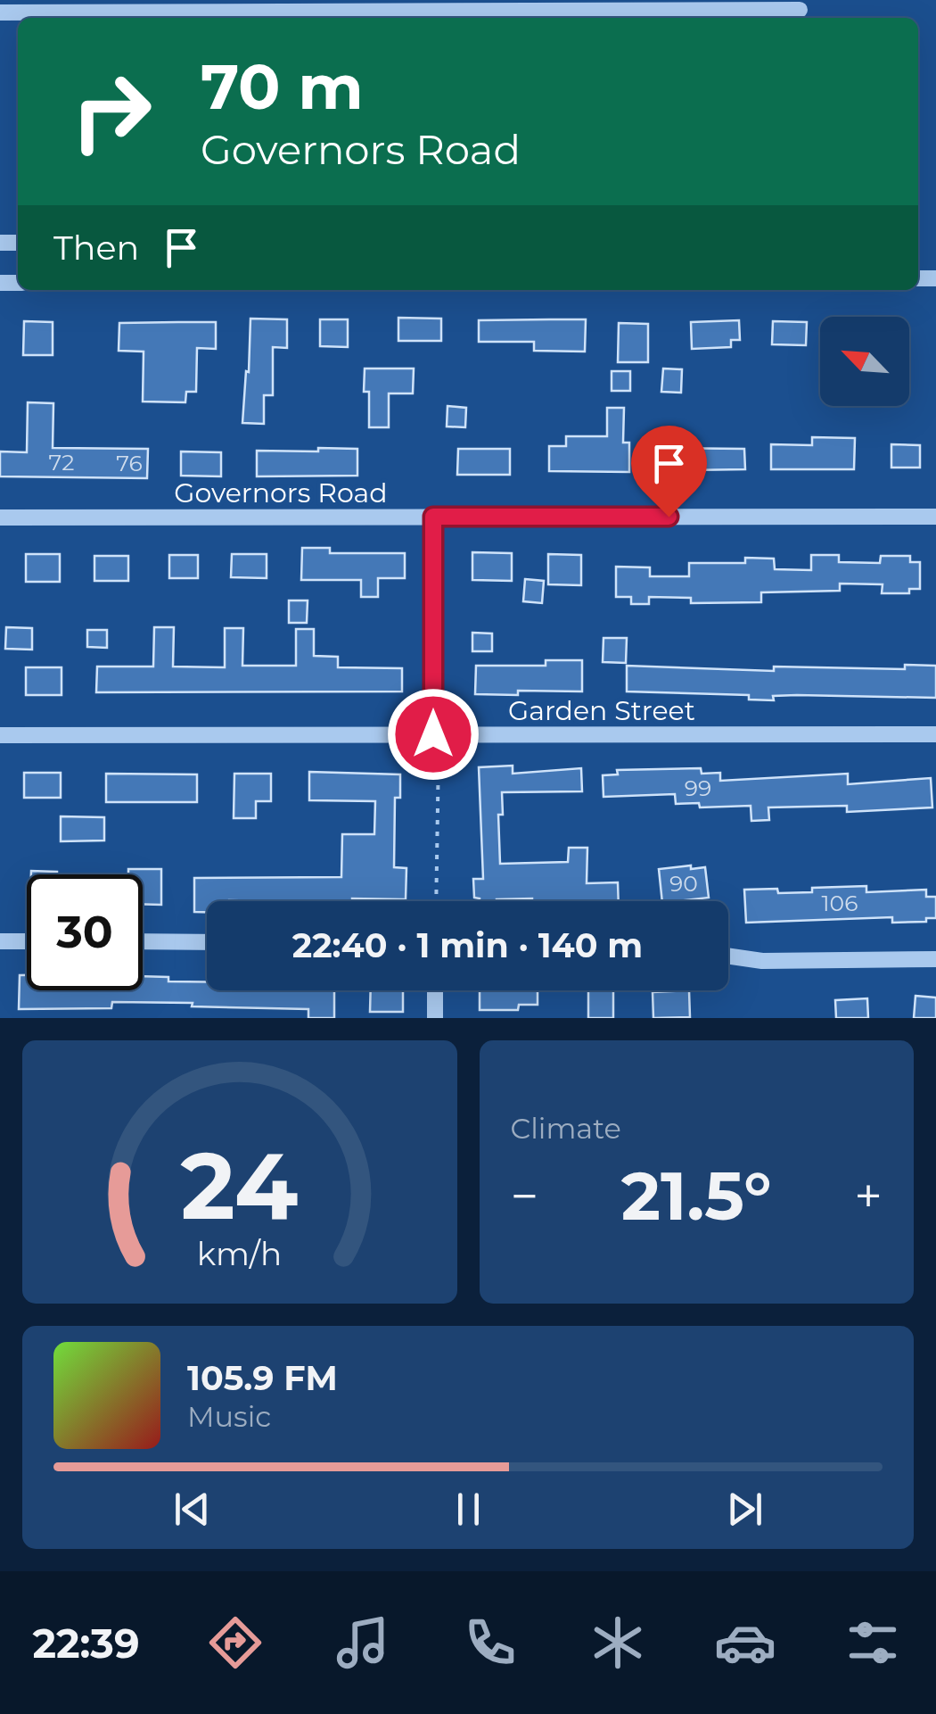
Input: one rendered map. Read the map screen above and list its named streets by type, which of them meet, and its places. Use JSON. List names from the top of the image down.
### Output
{
  "streets": {
    "street": ["Governors Road", "Garden Street"]
  },
  "house_numbers": [
    "72",
    "76",
    "99",
    "90",
    "106"
  ],
  "north": "top left",
  "page": {
    "turn": ["70 m", "Governors Road"],
    "then": "Then",
    "limit": "30",
    "trip": "22:40 · 1 min · 140 m",
    "tile": "Climate",
    "heat": ["−", "21.5°", "+"],
    "song": ["105.9 FM", "Music"],
    "tabs": "22:39",
    "gauge": ["24", "km/h"]
  }
}
